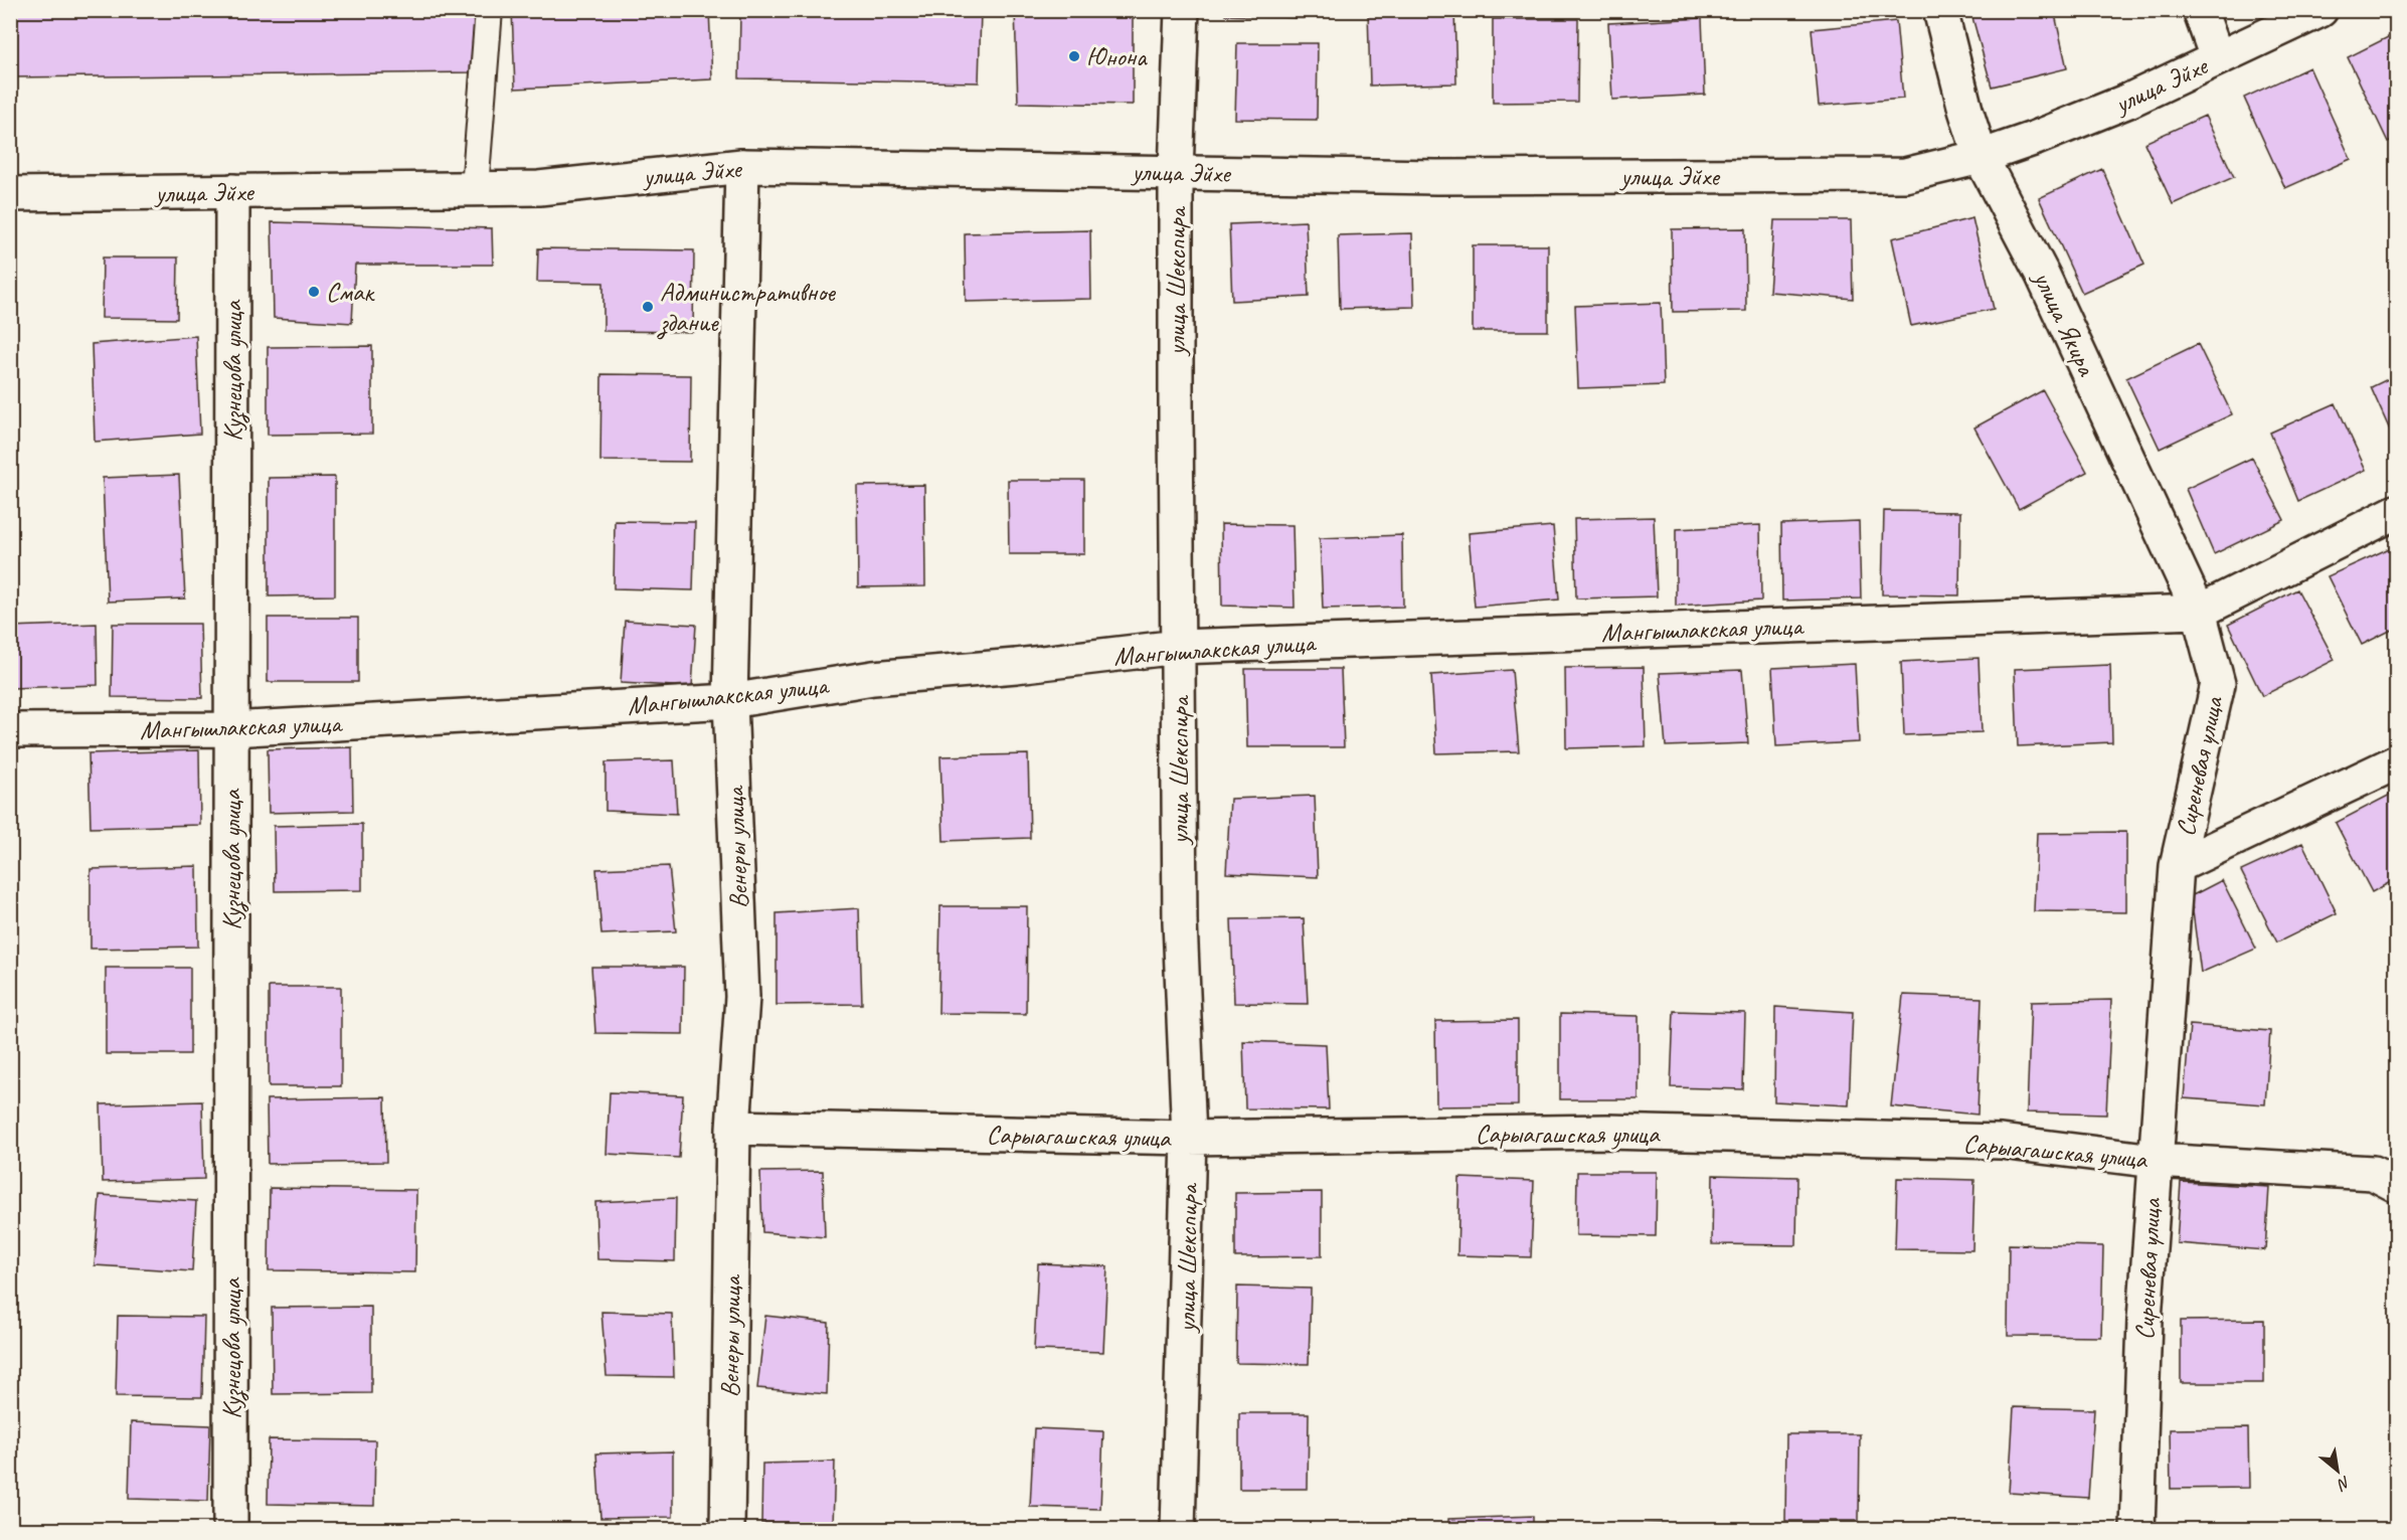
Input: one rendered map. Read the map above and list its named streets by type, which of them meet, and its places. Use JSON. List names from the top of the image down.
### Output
{
  "streets": {
    "street": [
      "улица Эйхе",
      "улица Шекспира",
      "улица Якира",
      "Кузнецова улица",
      "Мангышлакская улица",
      "Сиреневая улица",
      "Венеры улица",
      "Сарыагашская улица"
    ]
  },
  "crossings": [
    ["улица Эйхе", "улица Шекспира"],
    ["улица Эйхе", "улица Якира"],
    ["улица Эйхе", "Кузнецова улица"],
    ["улица Эйхе", "Венеры улица"],
    ["улица Шекспира", "Мангышлакская улица"],
    ["улица Шекспира", "Сарыагашская улица"],
    ["улица Якира", "Мангышлакская улица"],
    ["улица Якира", "Сиреневая улица"],
    ["Кузнецова улица", "Мангышлакская улица"],
    ["Мангышлакская улица", "Сиреневая улица"],
    ["Мангышлакская улица", "Венеры улица"],
    ["Сиреневая улица", "Сарыагашская улица"],
    ["Венеры улица", "Сарыагашская улица"]
  ],
  "places": ["Юнона", "Смак", "Административное здание"],
  "north": "bottom right"
}
